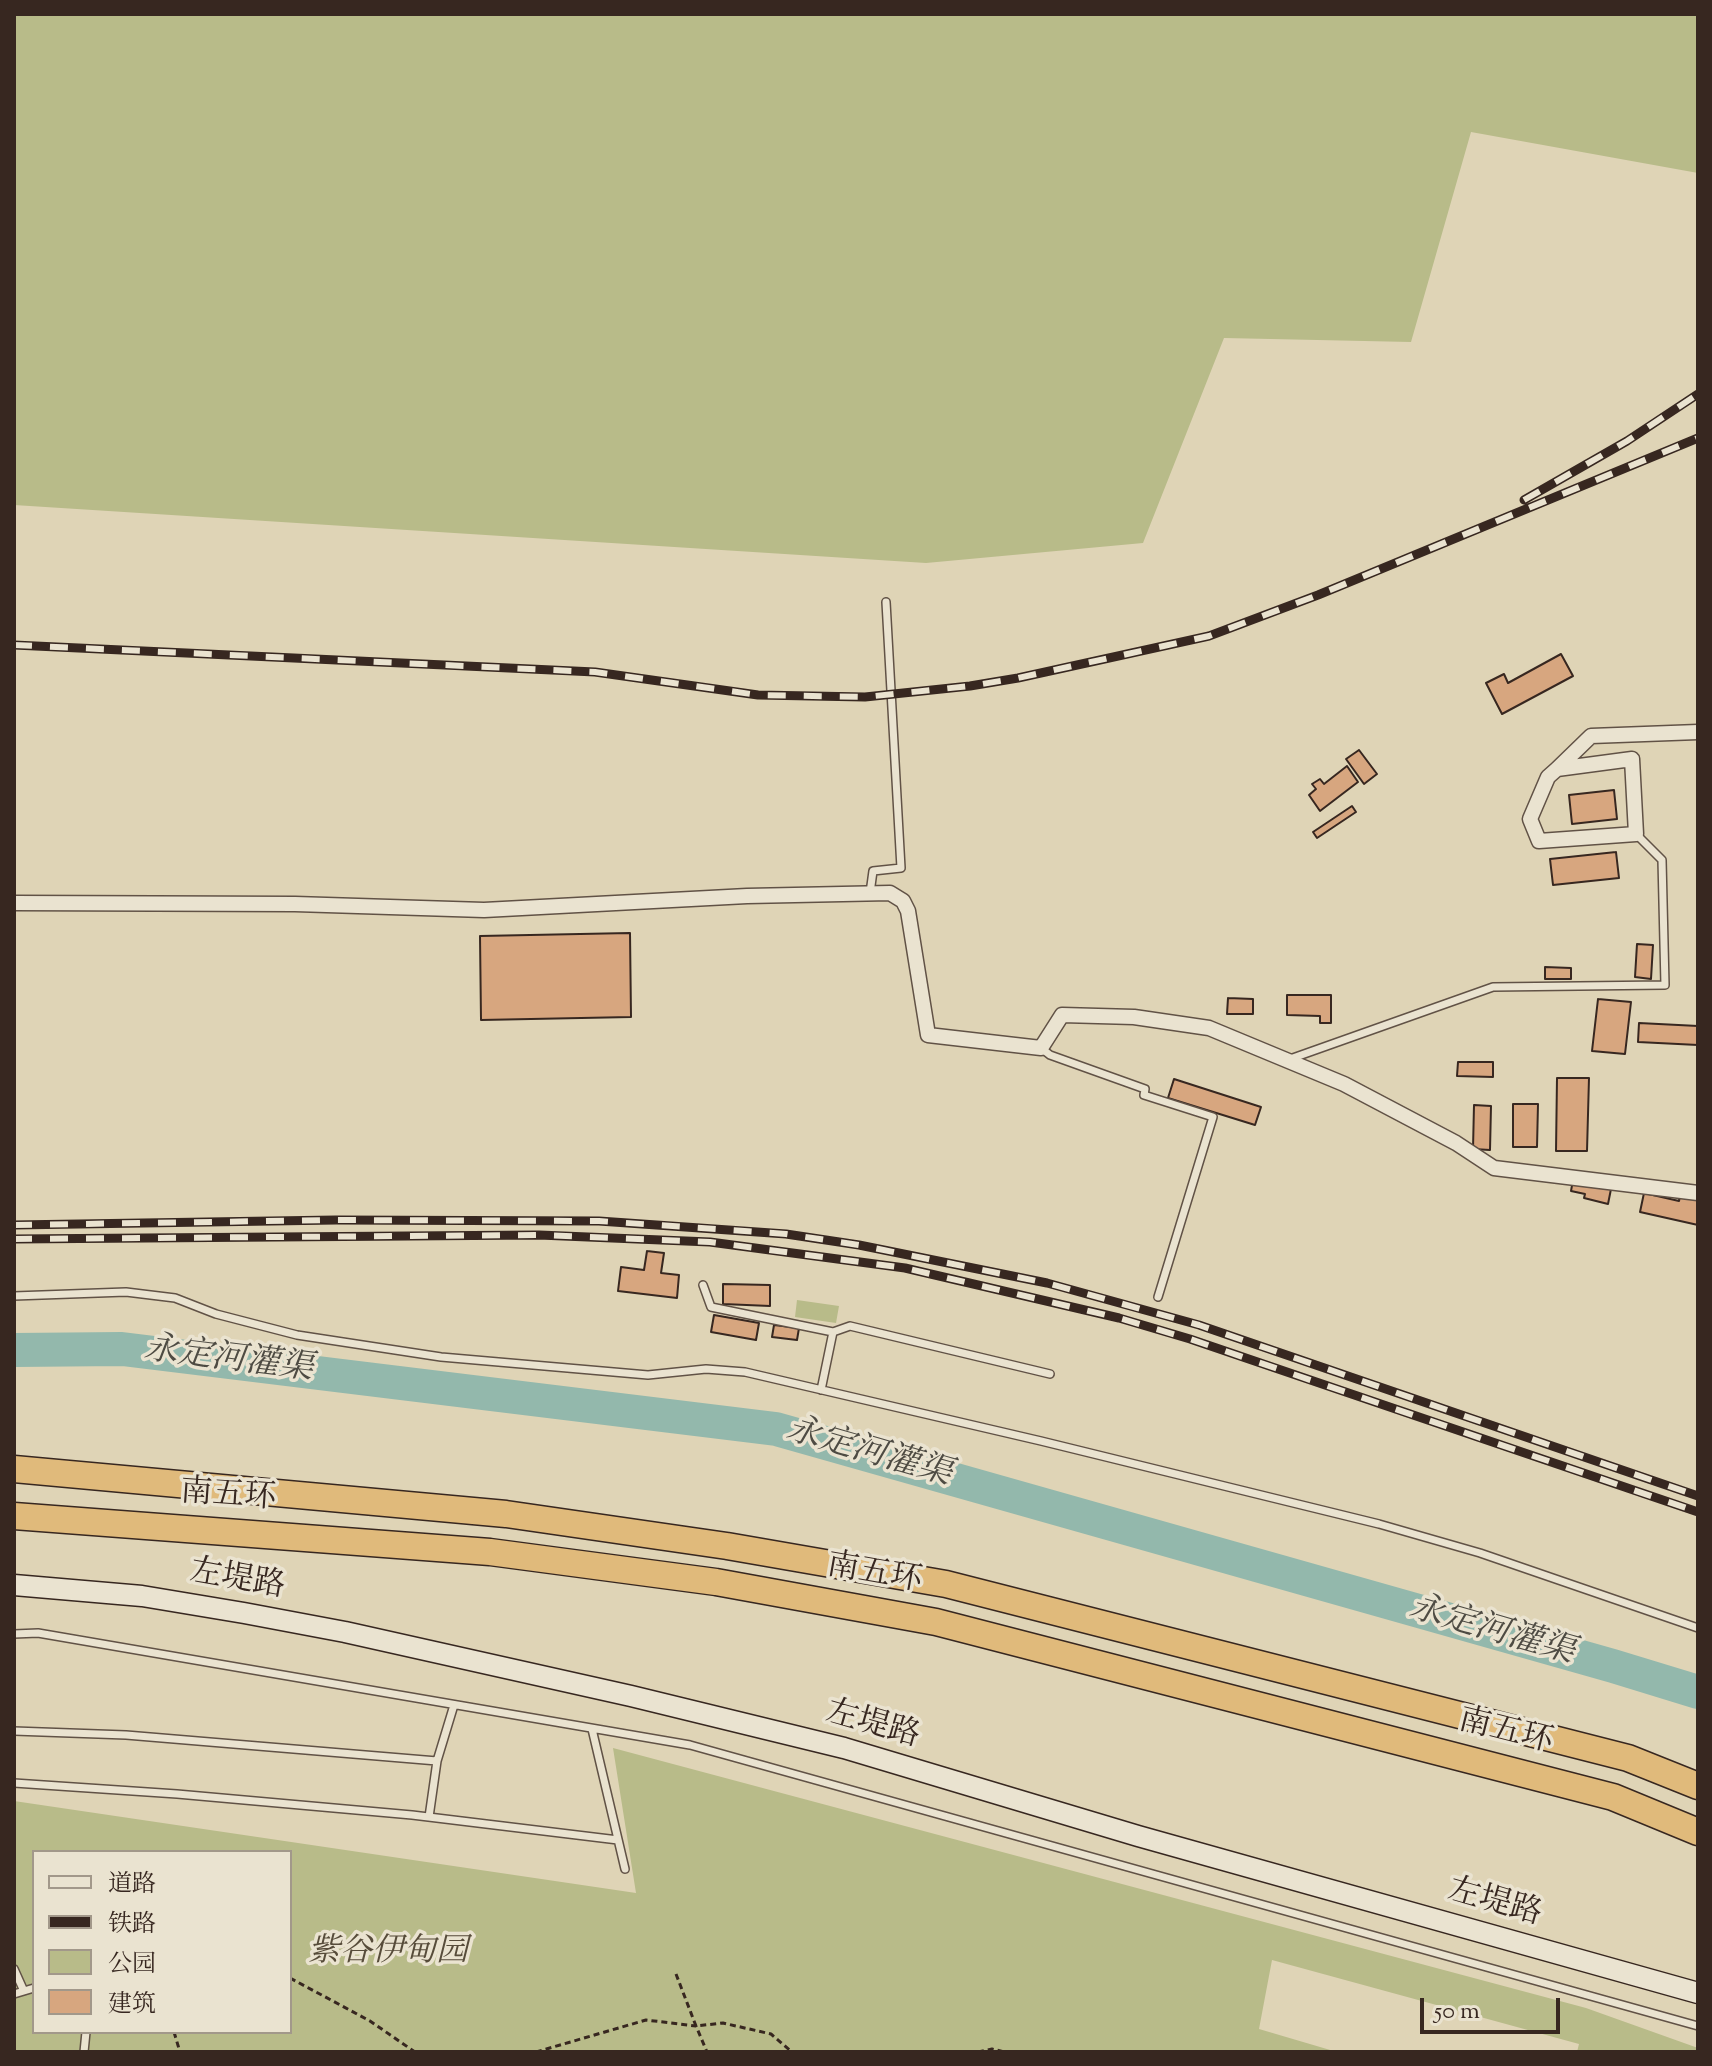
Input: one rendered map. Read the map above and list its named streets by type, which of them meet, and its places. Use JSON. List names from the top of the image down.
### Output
{
  "streets": {
    "highway": ["南五环"],
    "main road": ["左堤路"]
  },
  "water": ["永定河灌渠"],
  "parks": ["紫谷伊甸园"],
  "legend": [
    "道路",
    "铁路",
    "公园",
    "建筑"
  ],
  "scale_bar": "50 m"
}
